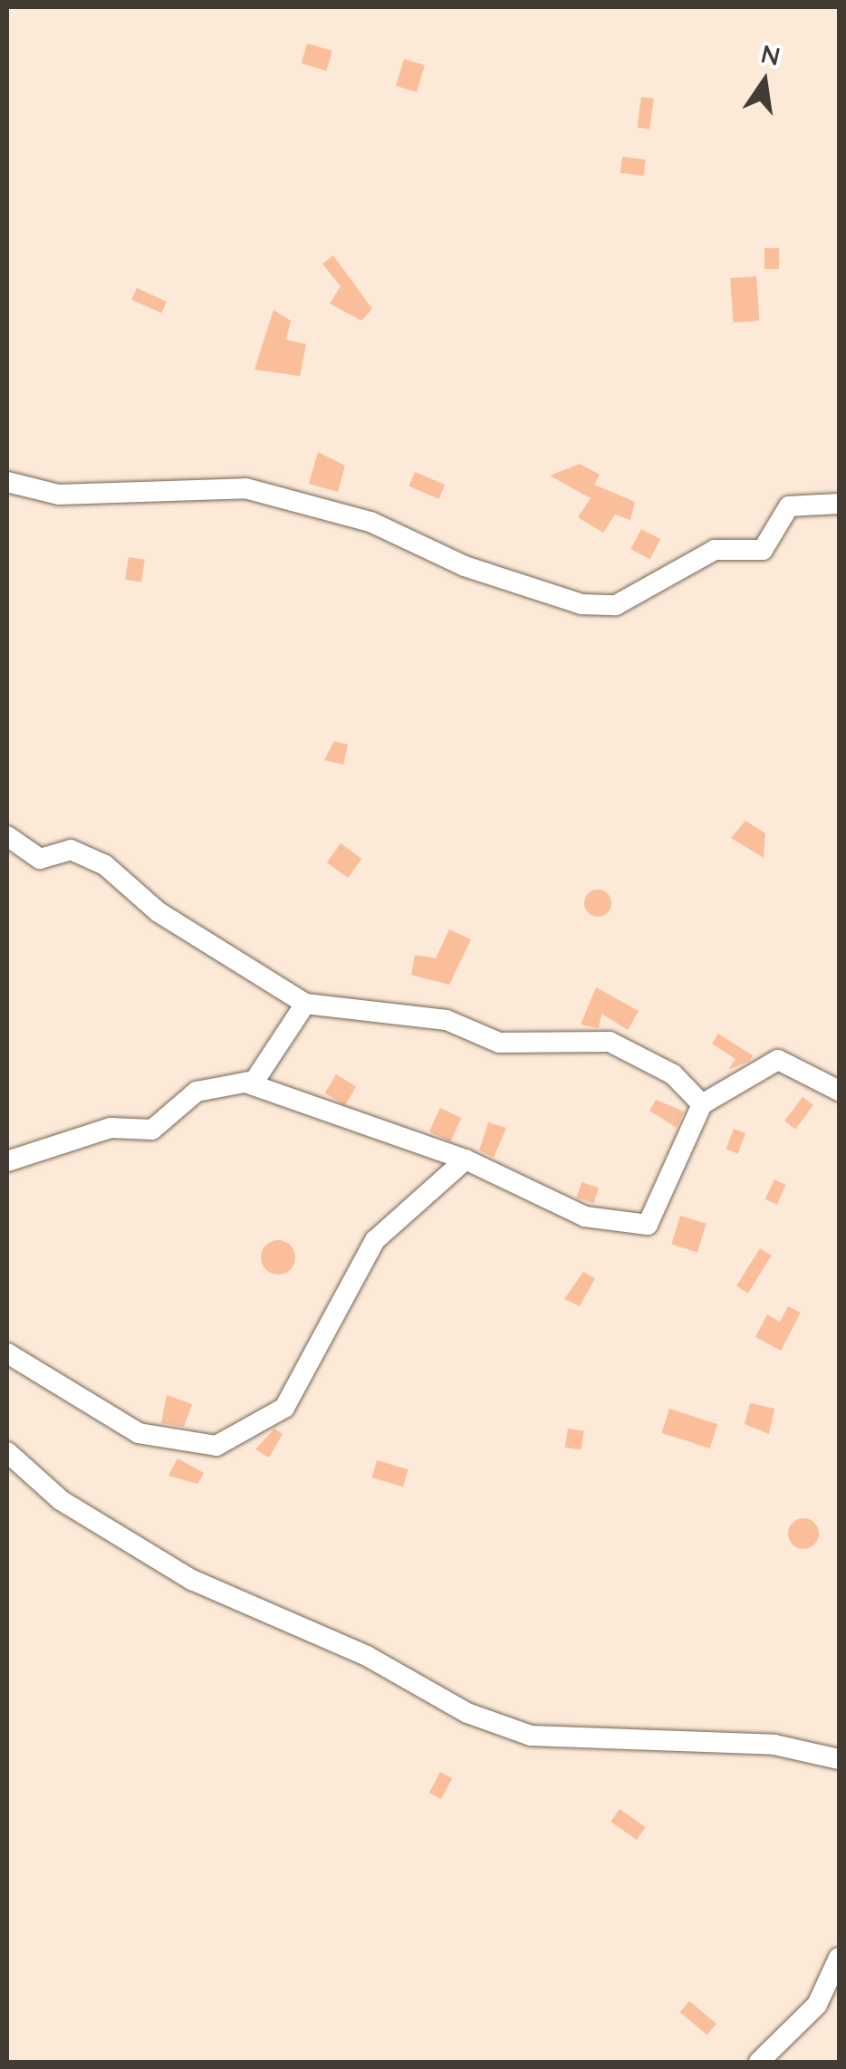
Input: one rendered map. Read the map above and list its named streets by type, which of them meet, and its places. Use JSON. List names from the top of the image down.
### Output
{
  "north": "top"
}
